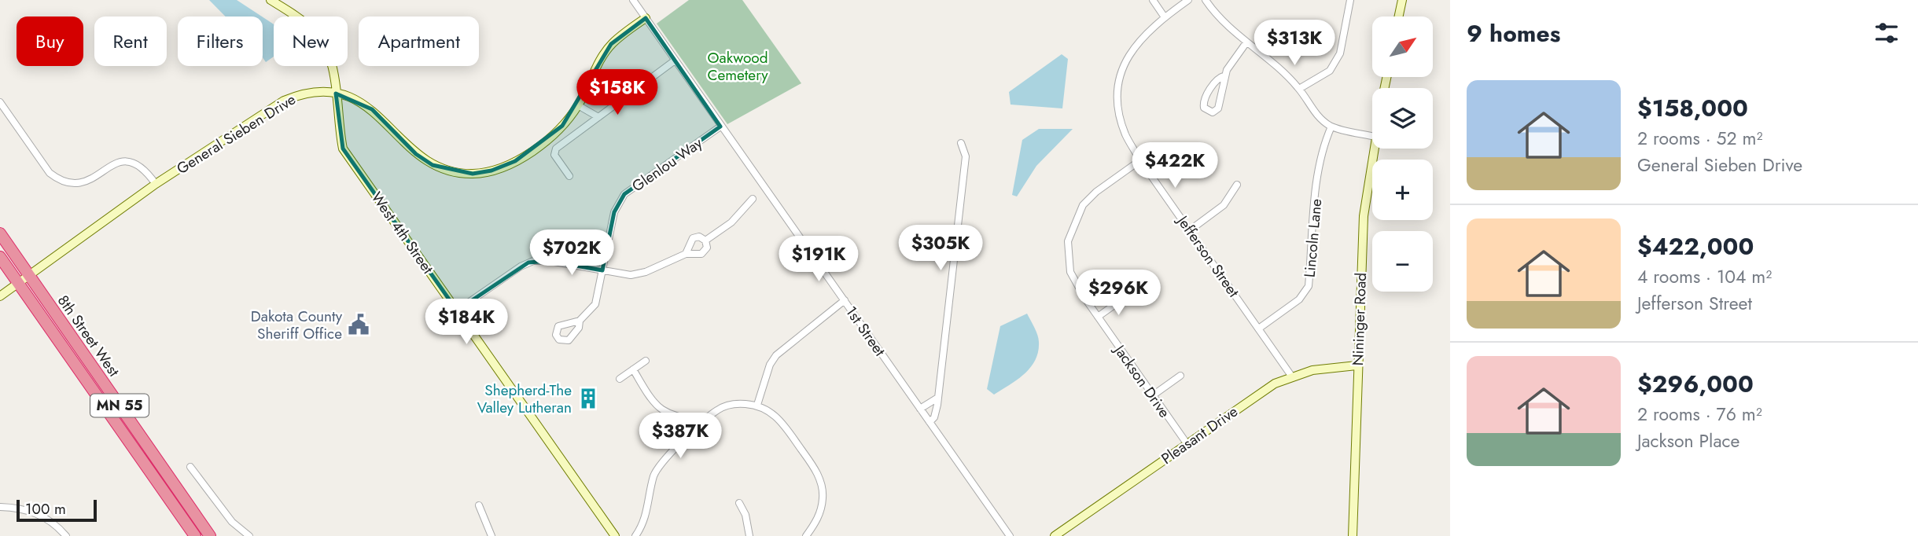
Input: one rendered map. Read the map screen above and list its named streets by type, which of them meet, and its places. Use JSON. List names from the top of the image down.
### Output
{
  "streets": {
    "highway": ["8th Street West", "MN 55"],
    "street": [
      "General Sieben Drive",
      "Glenlou Way",
      "West 4th Street",
      "Lincoln Lane",
      "Jefferson Street",
      "Nininger Road",
      "1st Street",
      "Jackson Drive",
      "Pleasant Drive"
    ]
  },
  "crossings": [
    ["General Sieben Drive", "West 4th Street"],
    ["General Sieben Drive", "1st Street"],
    ["General Sieben Drive", "8th Street West"],
    ["Glenlou Way", "1st Street"],
    ["Lincoln Lane", "Jefferson Street"],
    ["Jefferson Street", "Jackson Drive"],
    ["Jefferson Street", "Pleasant Drive"],
    ["Nininger Road", "Pleasant Drive"],
    ["Jackson Drive", "Pleasant Drive"]
  ],
  "parks": ["Oakwood Cemetery"],
  "places": {
    "public building": ["Dakota County Sheriff Office"],
    "building": ["Shepherd-The Valley Lutheran"]
  },
  "scale_bar": "100 m",
  "north": "top right",
  "page": {
    "heading": "9 homes",
    "map_buttons": ["+", "−"],
    "chip": [
      "Buy",
      "Rent",
      "Filters",
      "New",
      "Apartment"
    ],
    "price": [
      "$313K",
      "$158K",
      "$422K",
      "$305K",
      "$702K",
      "$191K",
      "$296K",
      "$184K",
      "$387K"
    ],
    "list": [
      {
        "name": "$158,000",
        "note": "2 rooms · 52 m² · General Sieben Drive"
      },
      {
        "name": "$422,000",
        "note": "4 rooms · 104 m² · Jefferson Street"
      },
      {
        "name": "$296,000",
        "note": "2 rooms · 76 m² · Jackson Place"
      }
    ],
    "scale": "100 m"
  }
}
